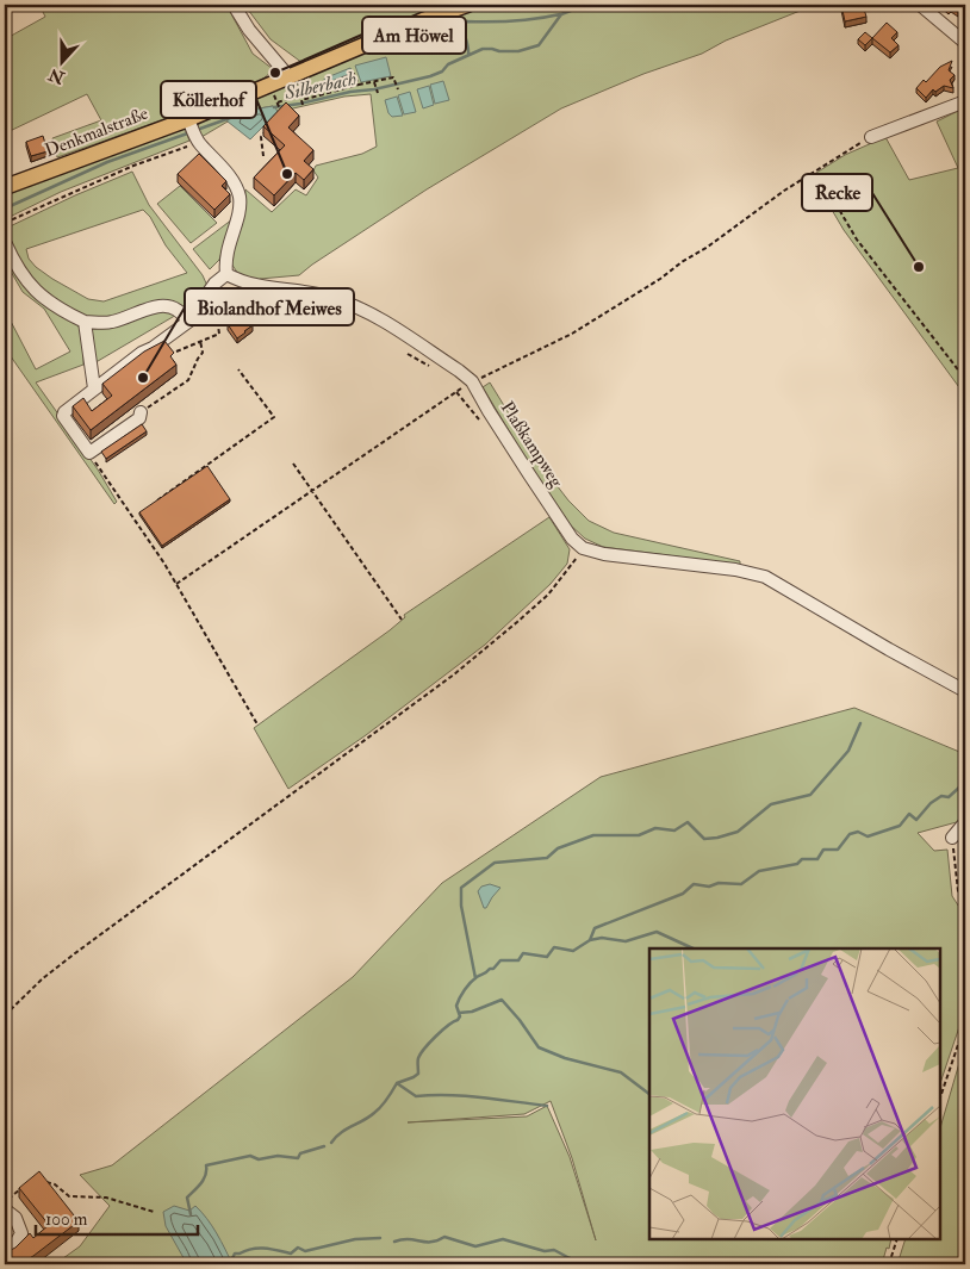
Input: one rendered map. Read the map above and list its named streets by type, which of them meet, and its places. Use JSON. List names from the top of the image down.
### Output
{
  "streets": {
    "main road": ["Denkmalstraße"],
    "street": ["Plaßkampweg"]
  },
  "water": ["Silberbach"],
  "places": [
    "Am Höwel",
    "Köllerhof",
    "Recke",
    "Biolandhof Meiwes"
  ],
  "scale_bar": "100 m",
  "north": "bottom"
}
